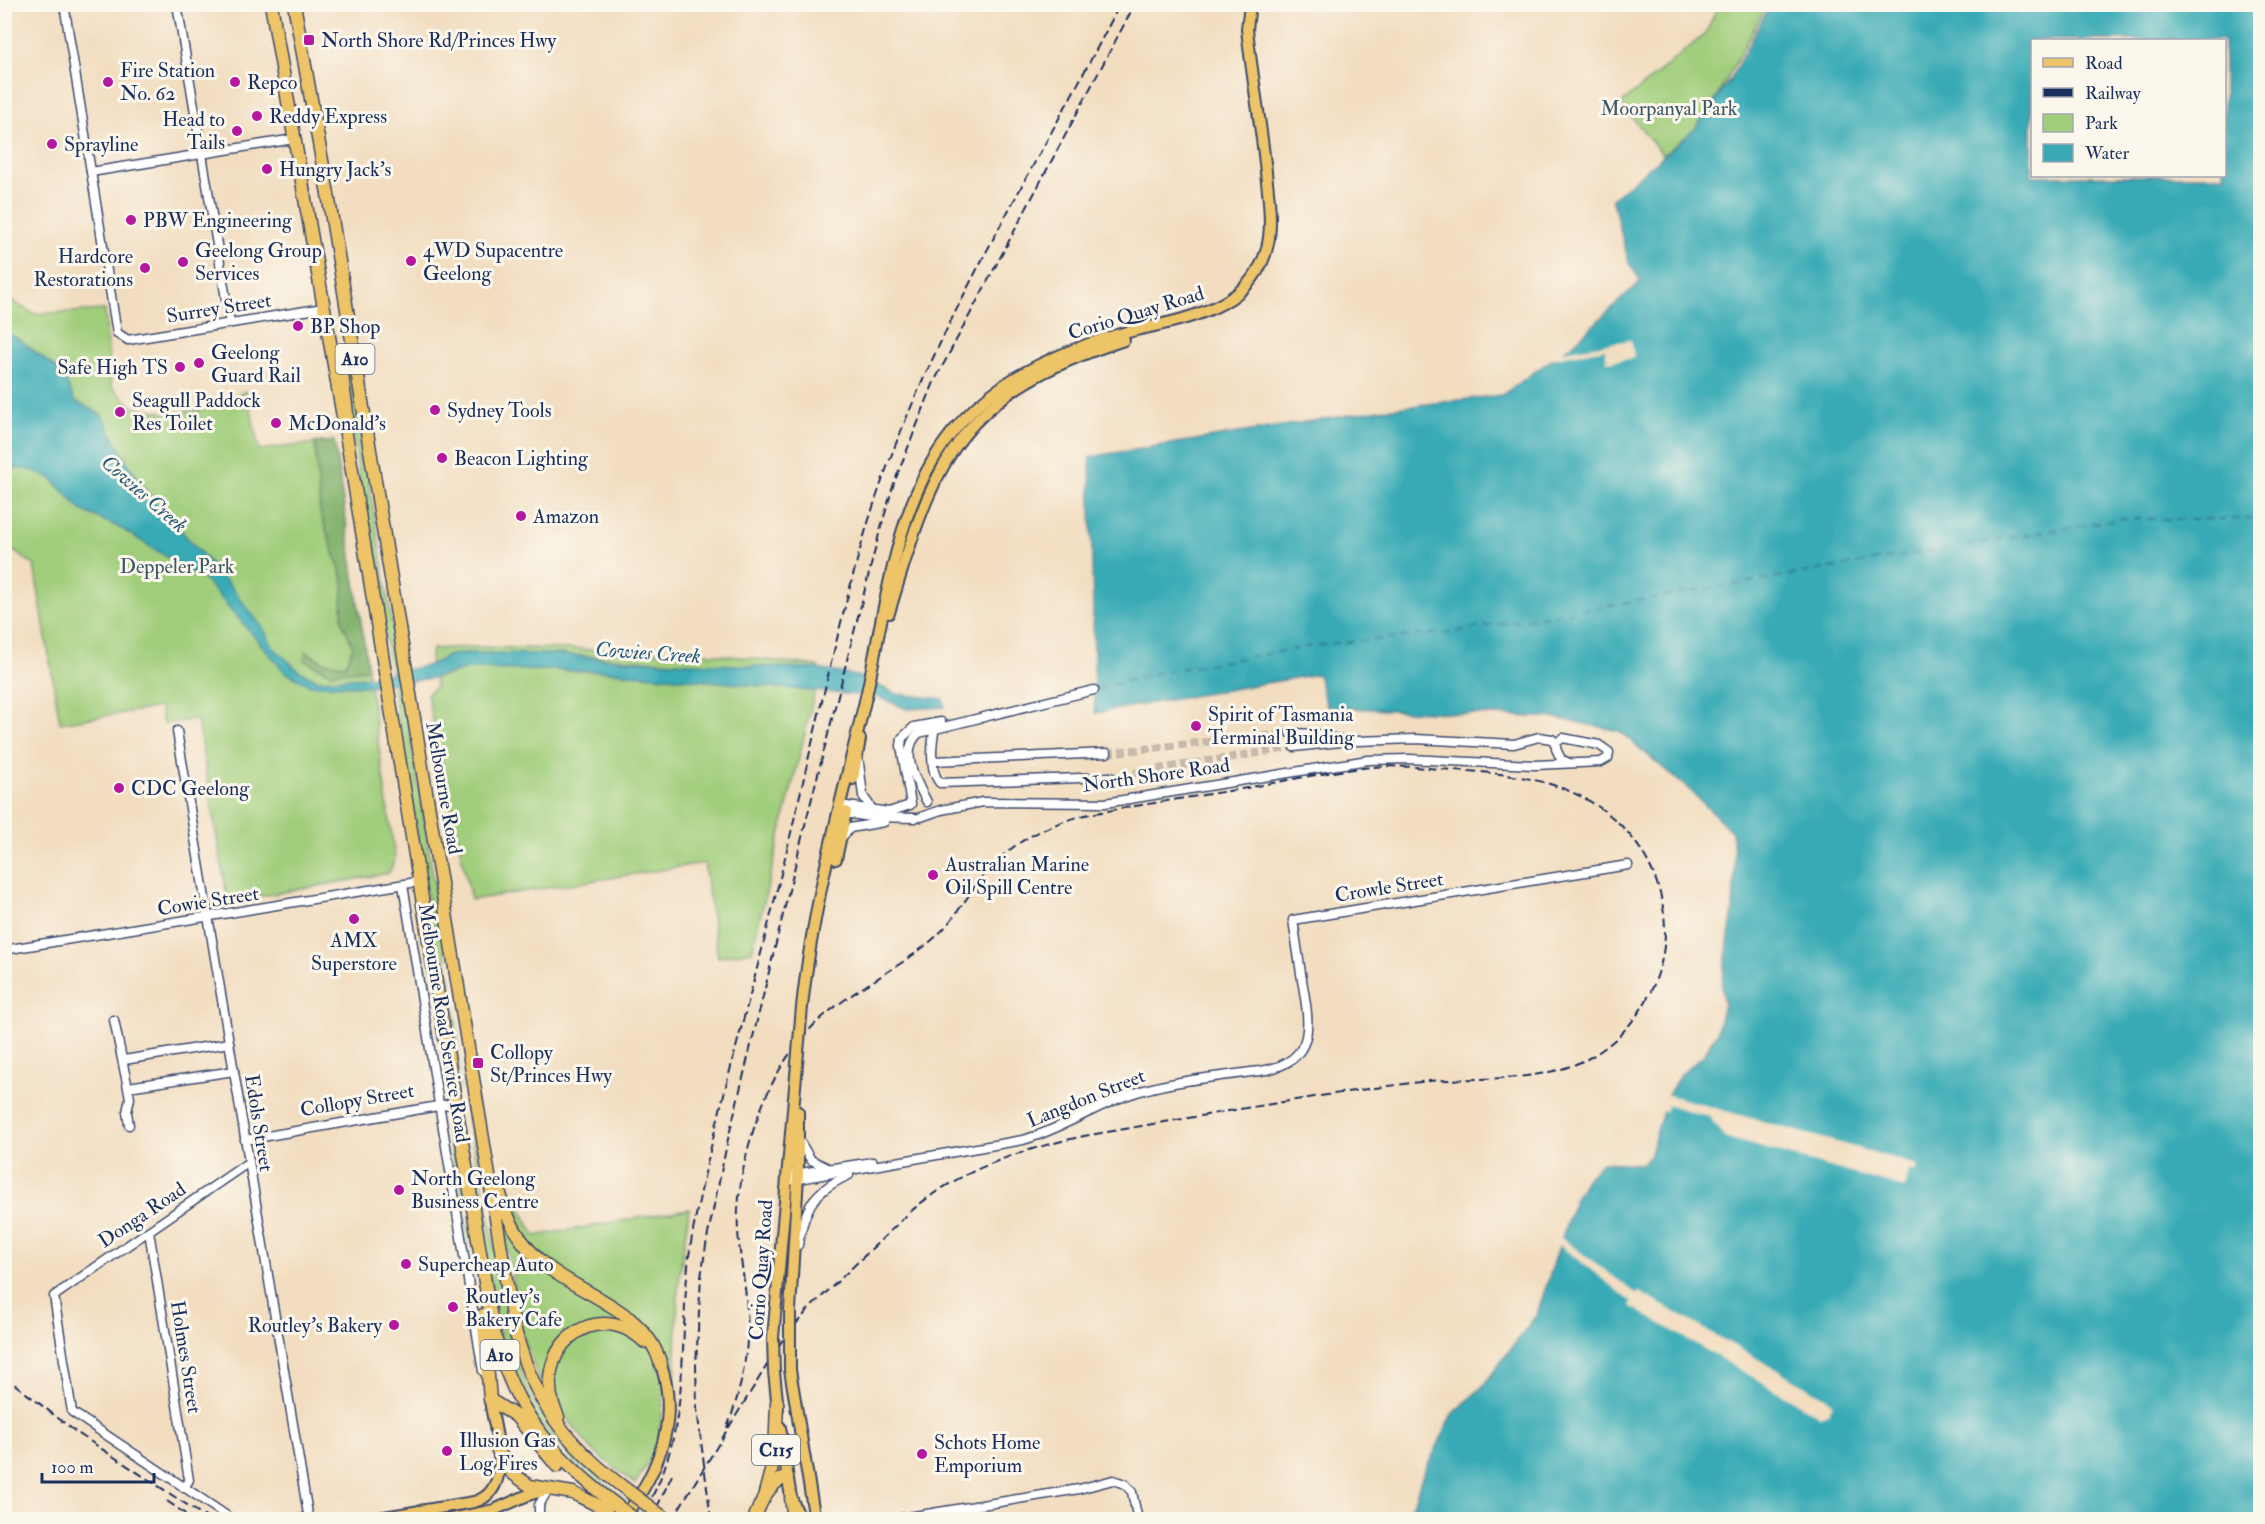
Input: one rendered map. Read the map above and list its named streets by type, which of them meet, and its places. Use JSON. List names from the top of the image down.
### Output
{
  "streets": {
    "highway": [
      "A10",
      "Melbourne Road",
      "Collopy Street",
      "C115"
    ],
    "main road": ["Corio Quay Road", "Melbourne Road Service Road"],
    "street": [
      "Surrey Street",
      "North Shore Road",
      "Crowle Street",
      "Cowie Street",
      "Langdon Street",
      "Edols Street",
      "Donga Road",
      "Holmes Street"
    ]
  },
  "crossings": [
    ["Surrey Street", "Melbourne Road"],
    ["Corio Quay Road", "North Shore Road"],
    ["Corio Quay Road", "Langdon Street"],
    ["Corio Quay Road", "C115"],
    ["Melbourne Road", "Cowie Street"],
    ["Melbourne Road", "Collopy Street"],
    ["Crowle Street", "Langdon Street"],
    ["Cowie Street", "Melbourne Road Service Road"],
    ["Cowie Street", "Edols Street"],
    ["Melbourne Road Service Road", "Collopy Street"],
    ["Collopy Street", "Edols Street"],
    ["Edols Street", "Donga Road"],
    ["Donga Road", "Holmes Street"]
  ],
  "water": ["Cowies Creek"],
  "parks": ["Moorpanyal Park", "Deppeler Park"],
  "places": {
    "transit": ["North Shore Rd/Princes Hwy", "Collopy St/Princes Hwy"],
    "other": [
      "Fire Station No. 62",
      "Repco",
      "Reddy Express",
      "Head to Tails",
      "Sprayline",
      "Hungry Jack's",
      "PBW Engineering",
      "4WD Supacentre Geelong",
      "Geelong Group Services",
      "Hardcore Restorations",
      "BP Shop",
      "Geelong Guard Rail",
      "Safe High TS",
      "Sydney Tools",
      "Seagull Paddock Res Toilet",
      "McDonald's",
      "Beacon Lighting",
      "Amazon",
      "Spirit of Tasmania Terminal Building",
      "CDC Geelong",
      "Australian Marine Oil Spill Centre",
      "AMX Superstore",
      "North Geelong Business Centre",
      "Supercheap Auto",
      "Routley's Bakery Cafe",
      "Routley's Bakery",
      "Illusion Gas Log Fires",
      "Schots Home Emporium"
    ]
  },
  "legend": [
    "Road",
    "Railway",
    "Park",
    "Water"
  ],
  "scale_bar": "100 m"
}
